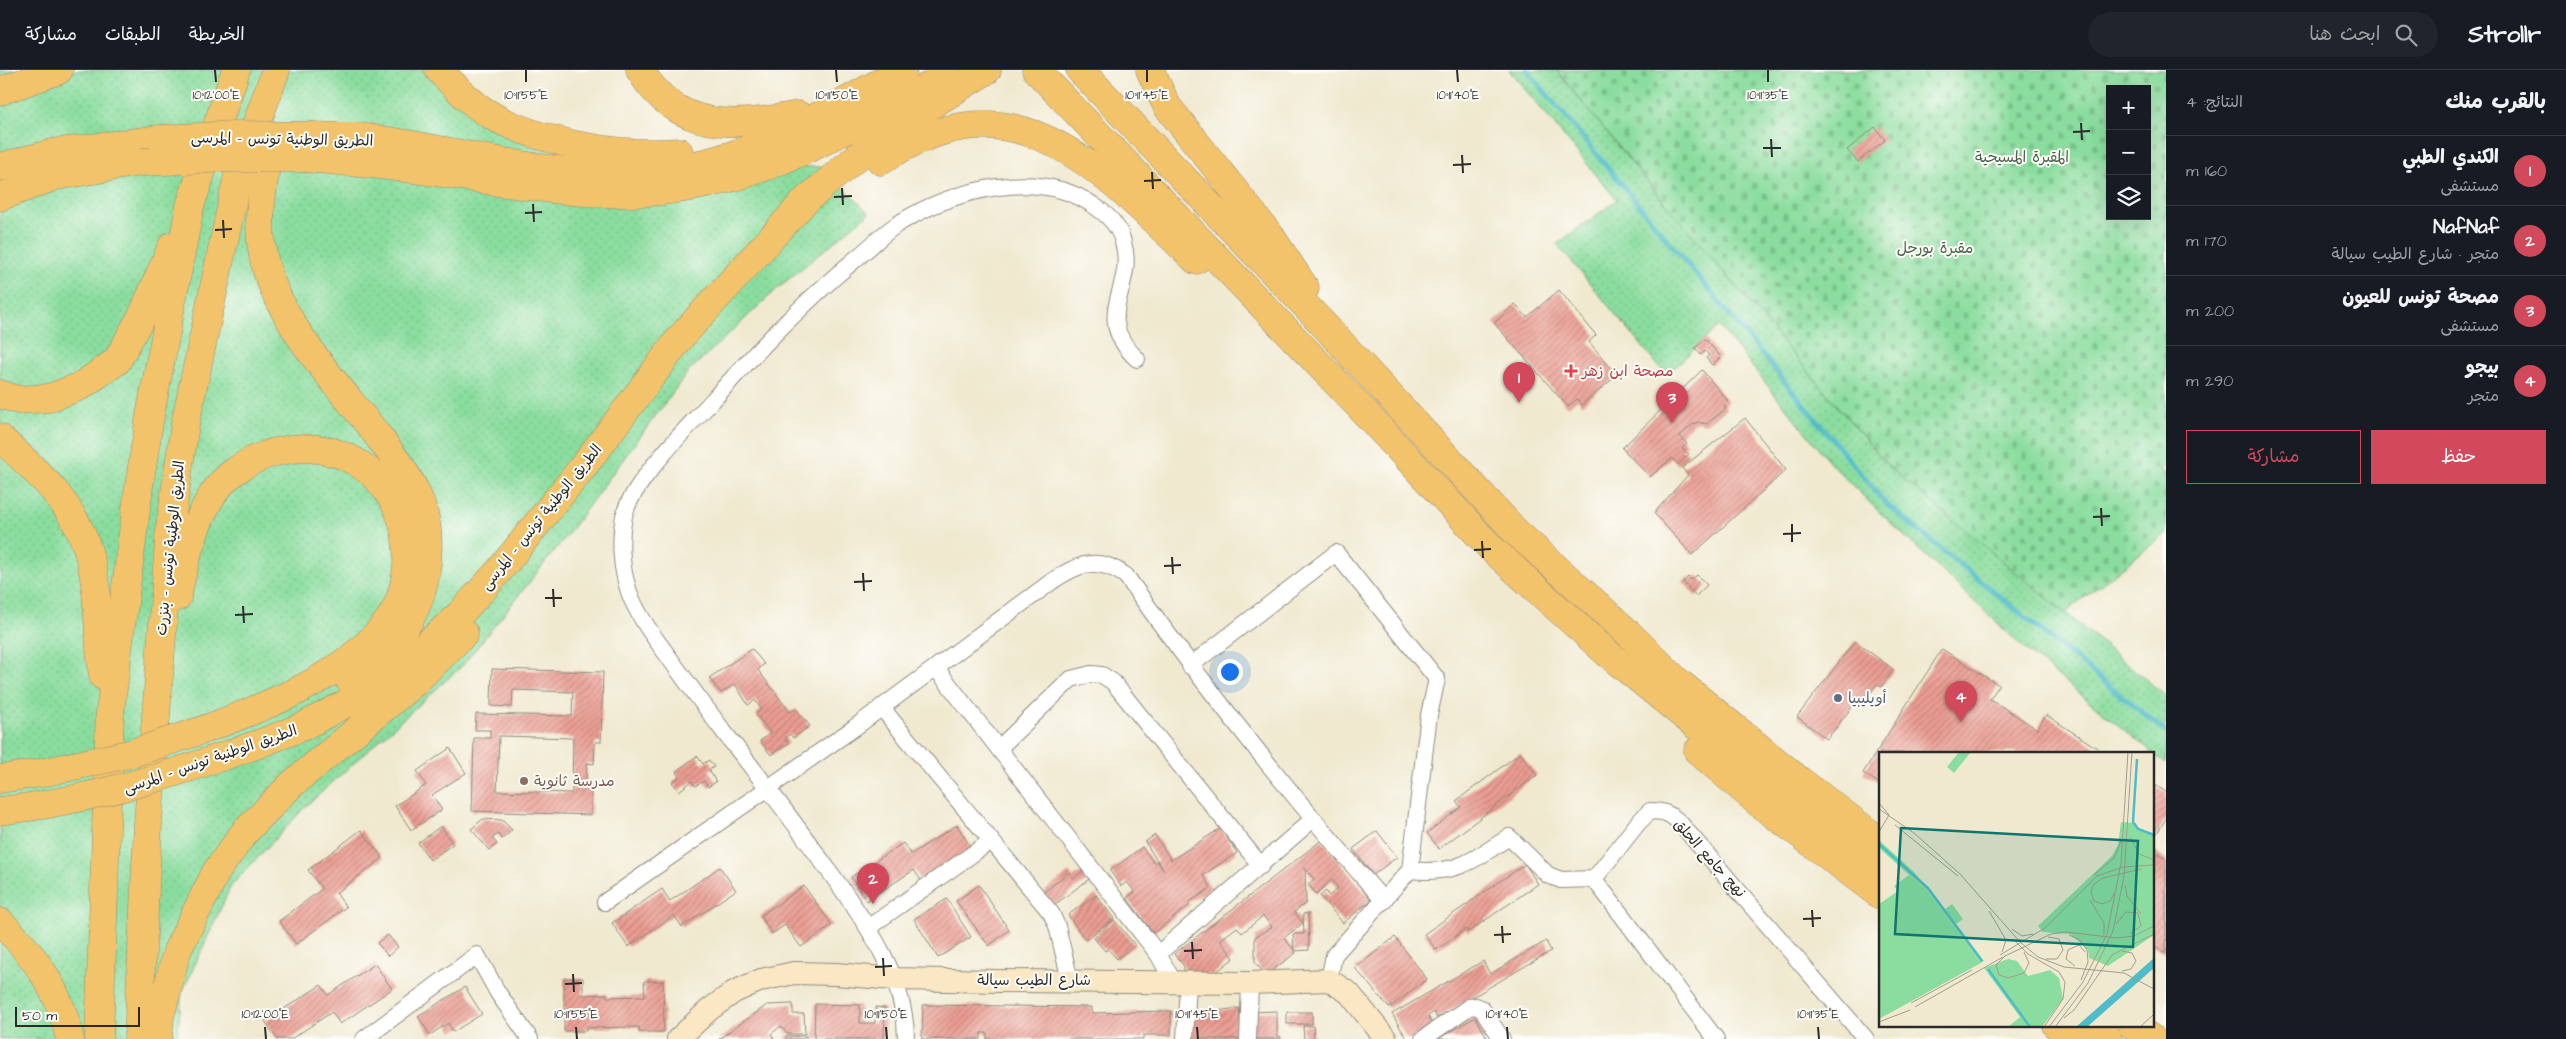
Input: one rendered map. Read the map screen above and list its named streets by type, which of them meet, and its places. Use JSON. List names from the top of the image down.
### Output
{
  "streets": {
    "highway": ["الطريق الوطنية تونس - المرسى", "الطريق الوطنية تونس - بنزرت"],
    "street": ["نهج جامع الحلق", "شارع الطيب سيالة"]
  },
  "parks": ["المقبرة المسيحية", "مقبرة بورجل"],
  "places": {
    "health": ["مصحة ابن زهر"],
    "other": ["أويليبيا", "مدرسة ثانوية"]
  },
  "scale_bar": "50 m",
  "page": {
    "header": "Strollr",
    "search": "ابحث هنا",
    "nav": ["الخريطة", "الطبقات", "مشاركة"],
    "heading": ["بالقرب منك", "النتائج: 4"],
    "map_buttons": ["+", "−"],
    "list": [
      {
        "mark": "1",
        "name": "الكندي الطبي",
        "note": "مستشفى",
        "value": "160 m"
      },
      {
        "mark": "2",
        "name": "NafNaf",
        "note": "متجر · شارع الطيب سيالة",
        "value": "170 m"
      },
      {
        "mark": "3",
        "name": "مصحة تونس للعيون",
        "note": "مستشفى",
        "value": "200 m"
      },
      {
        "mark": "4",
        "name": "بيجو",
        "note": "متجر",
        "value": "290 m"
      }
    ],
    "pins": [
      "1",
      "3",
      "4",
      "2"
    ],
    "buttons": ["حفظ", "مشاركة"],
    "scale": "50 m"
  },
  "coordinates": [
    "10°12'00\"E",
    "10°11'55\"E",
    "10°11'50\"E",
    "10°11'45\"E",
    "10°11'40\"E",
    "10°11'35\"E"
  ]
}
